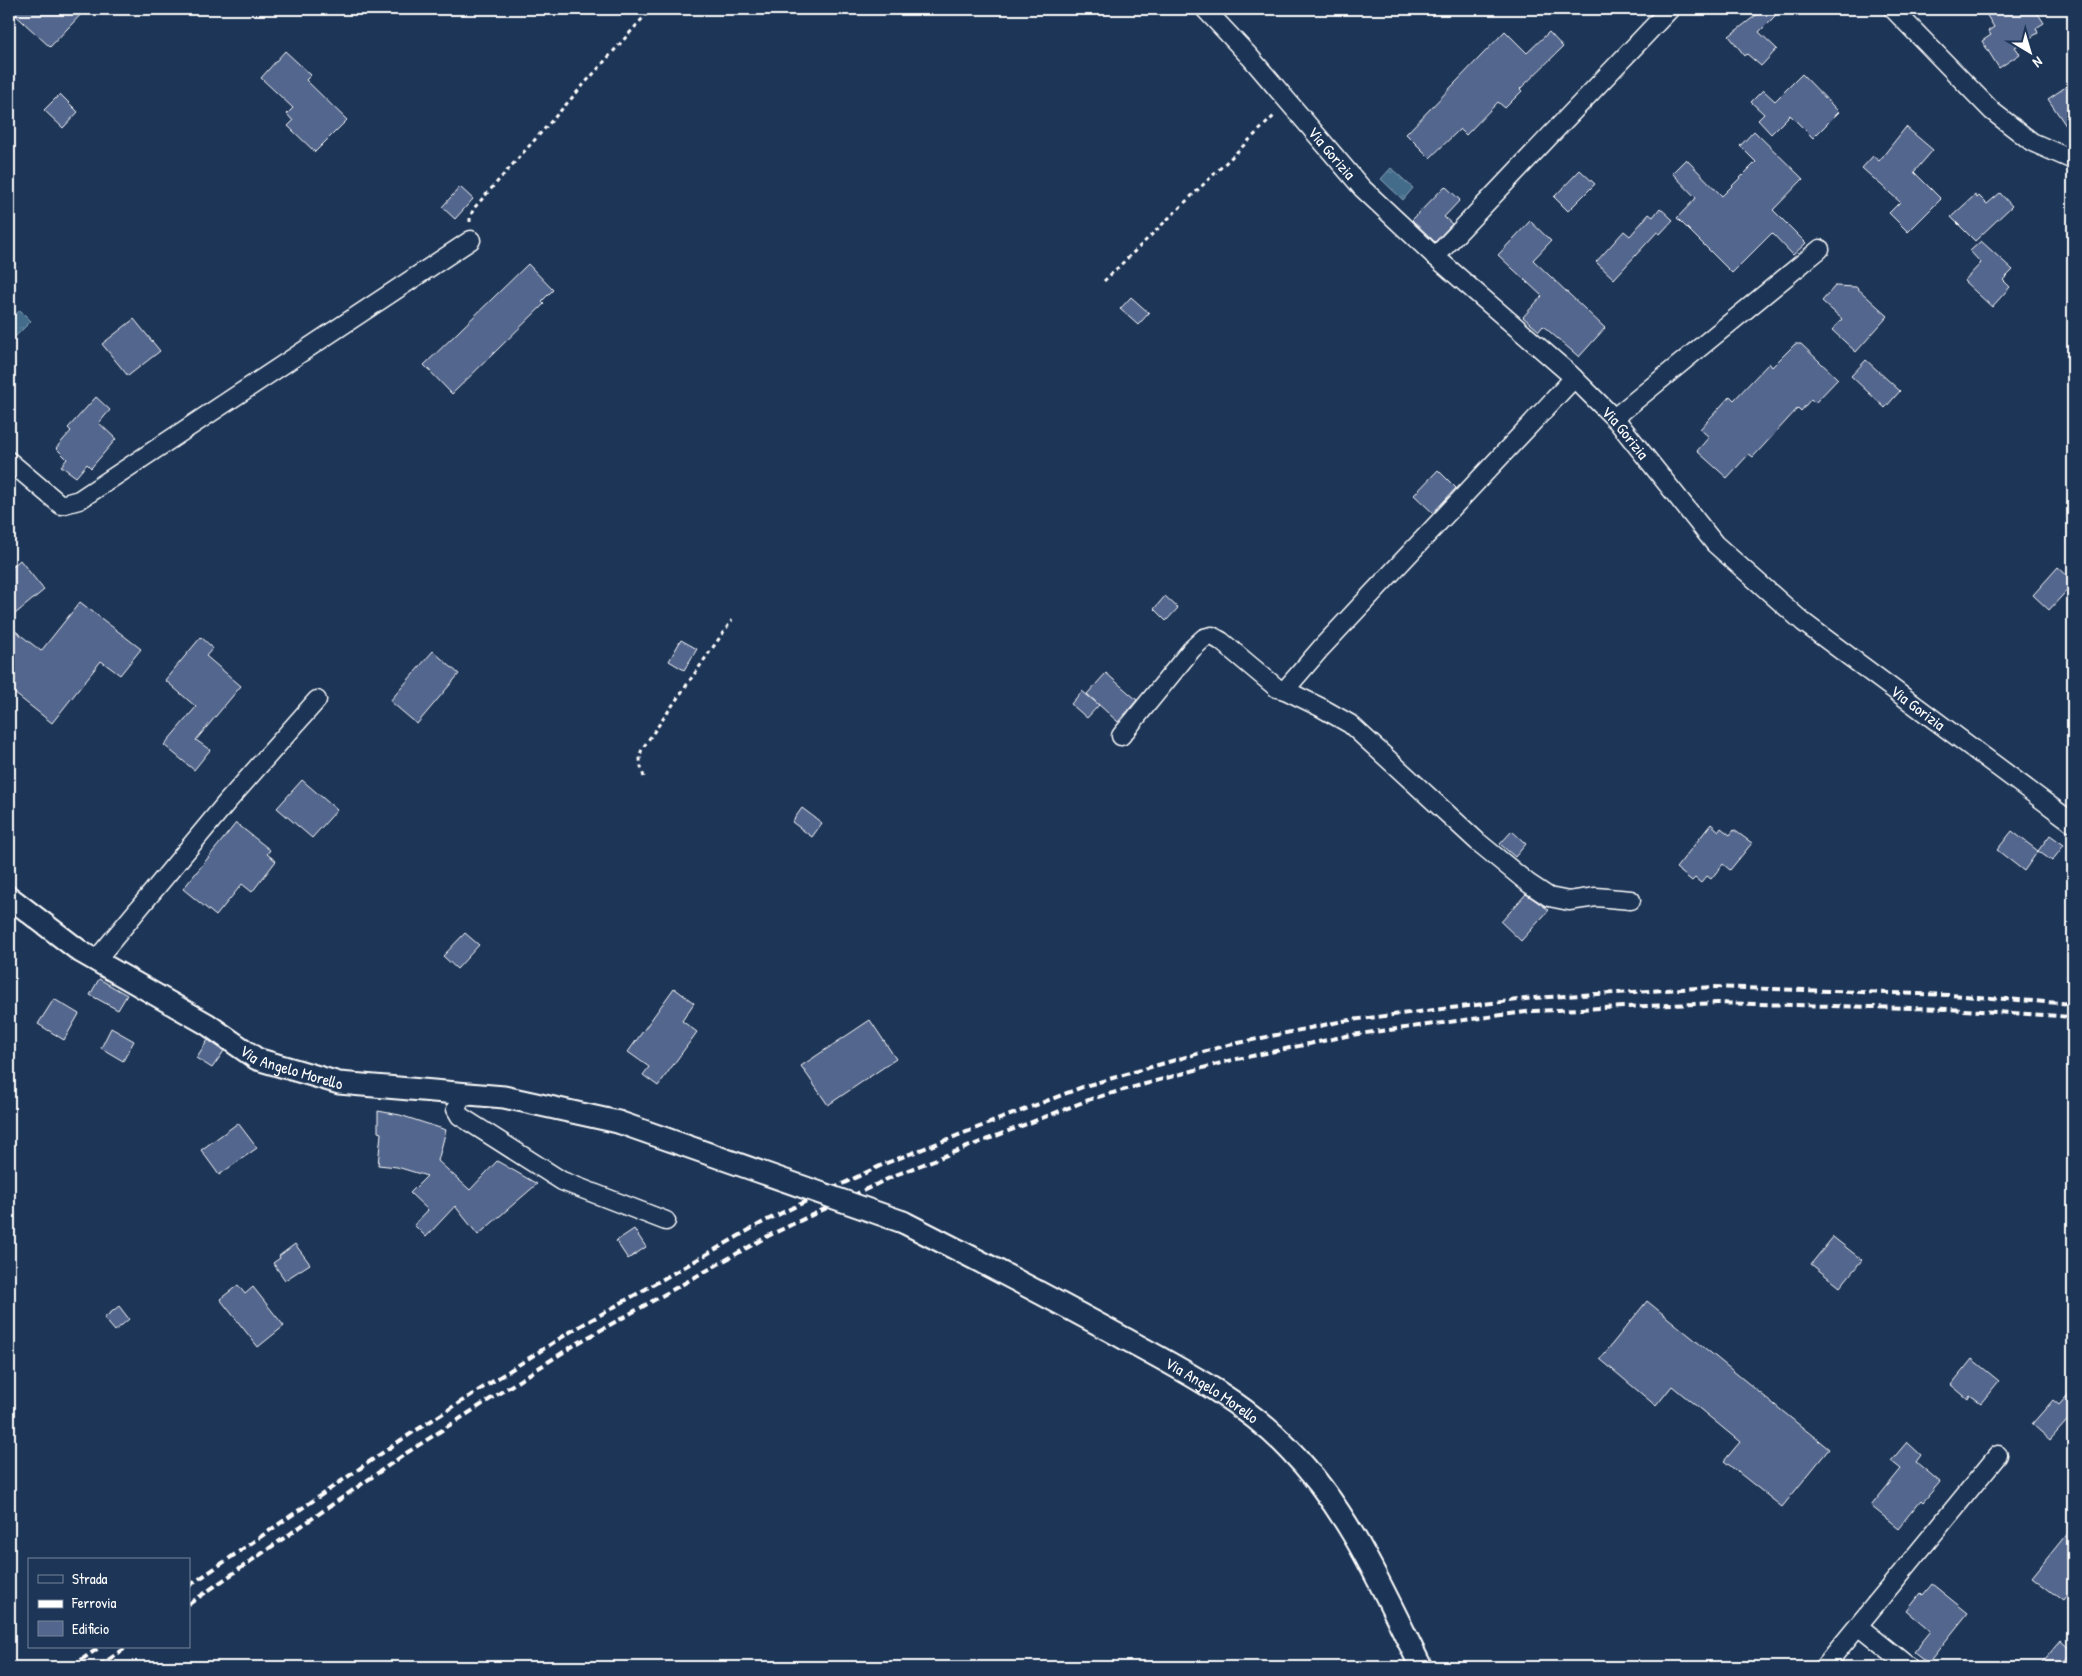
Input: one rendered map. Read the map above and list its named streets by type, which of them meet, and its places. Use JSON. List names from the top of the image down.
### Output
{
  "streets": {
    "street": ["Via Gorizia", "Via Angelo Morello"]
  },
  "legend": ["Strada", "Ferrovia", "Edificio"],
  "north": "bottom right"
}
